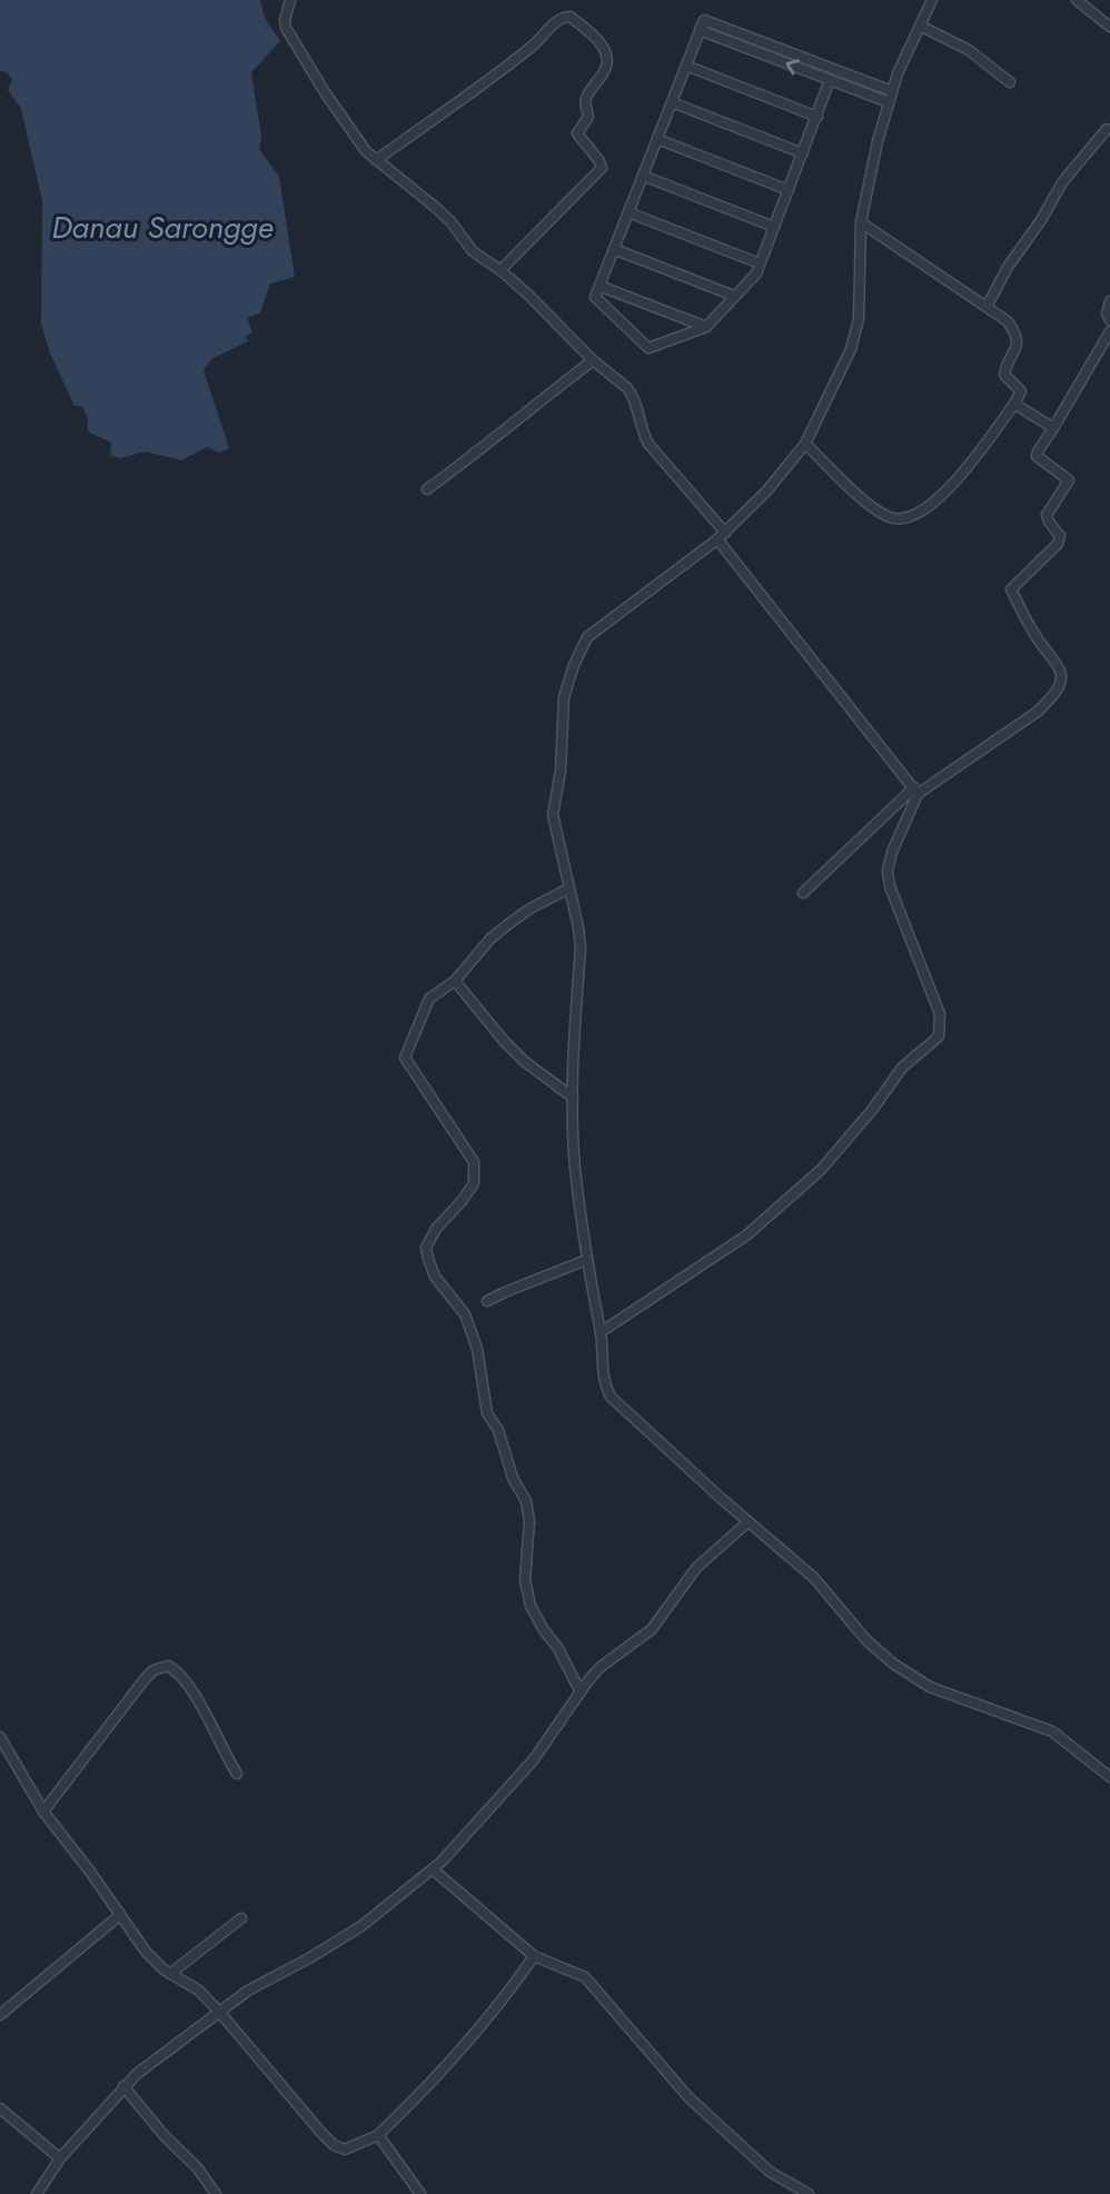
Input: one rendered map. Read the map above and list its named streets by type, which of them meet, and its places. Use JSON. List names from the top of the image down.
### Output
{
  "water": ["Danau Sarongge"]
}
